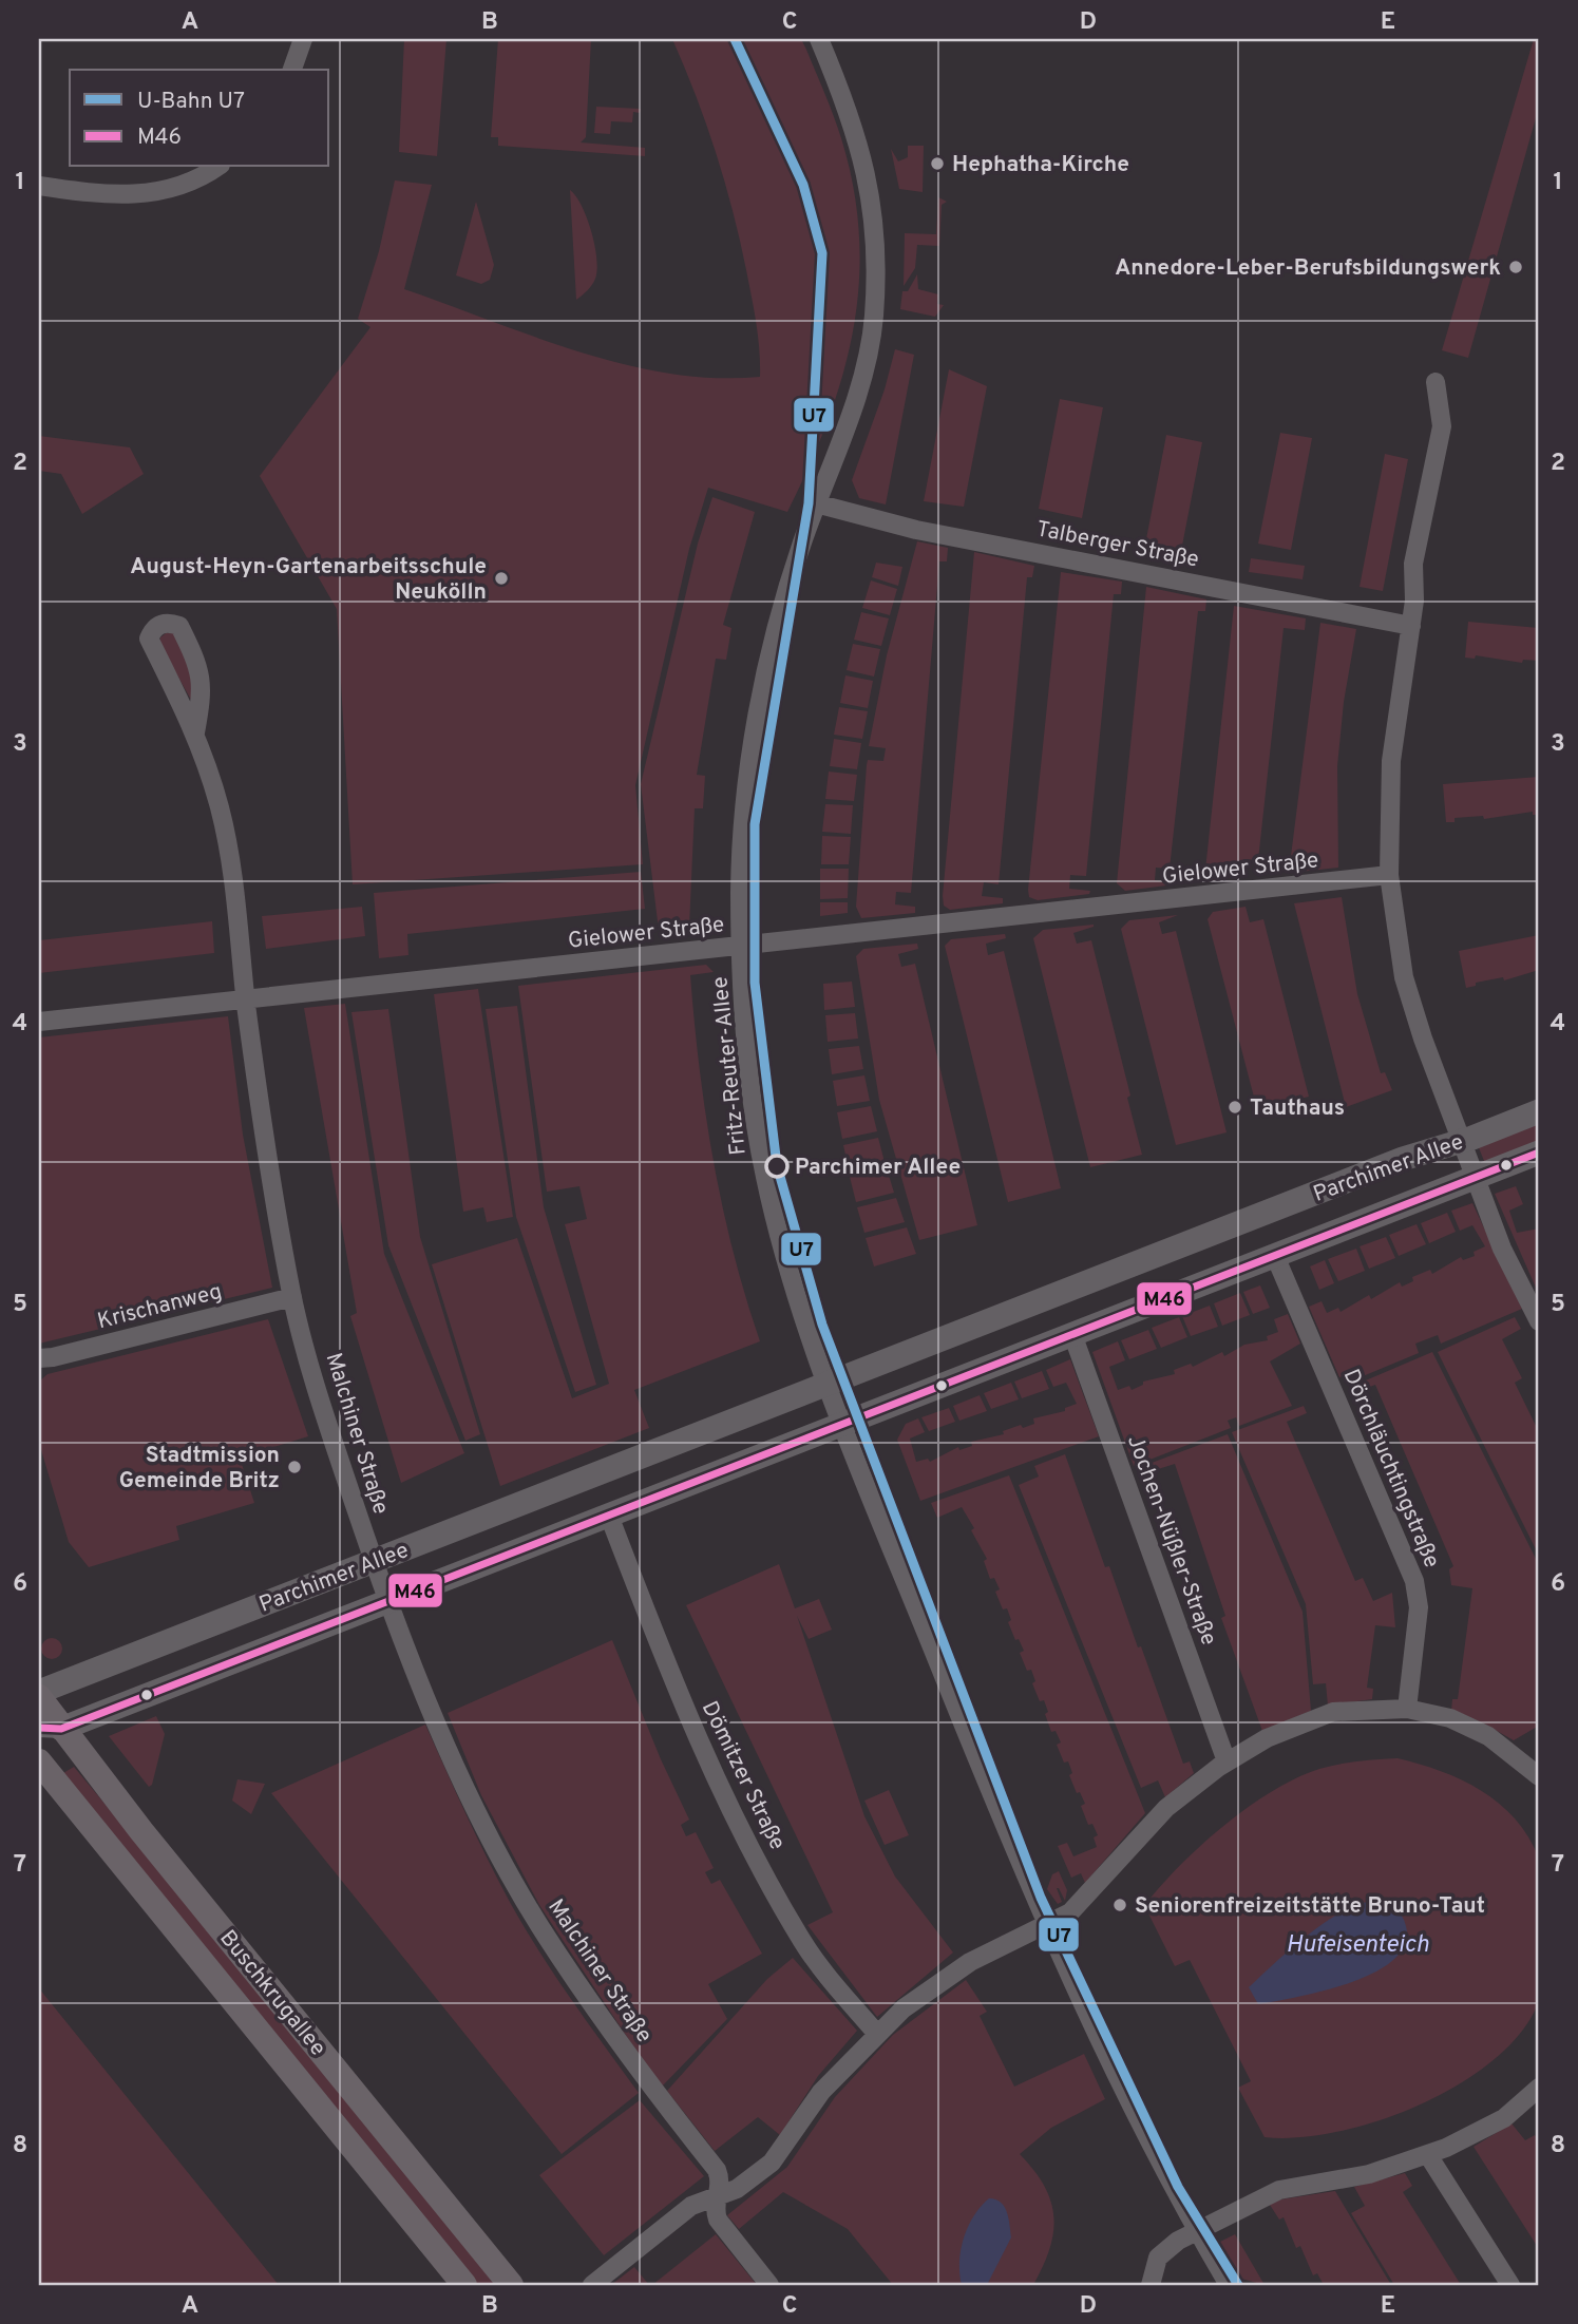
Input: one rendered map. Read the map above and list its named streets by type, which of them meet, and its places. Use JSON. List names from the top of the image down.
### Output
{
  "streets": {
    "main road": ["Buschkrugallee"],
    "street": [
      "Talberger Straße",
      "Gielower Straße",
      "Fritz-Reuter-Allee",
      "Parchimer Allee",
      "Krischanweg",
      "Malchiner Straße",
      "Dörchläuchtingstraße",
      "Jochen-Nüßler-Straße",
      "Dömitzer Straße"
    ]
  },
  "crossings": [
    ["Talberger Straße", "Fritz-Reuter-Allee"],
    ["Gielower Straße", "Fritz-Reuter-Allee"],
    ["Gielower Straße", "Malchiner Straße"],
    ["Fritz-Reuter-Allee", "Parchimer Allee"],
    ["Parchimer Allee", "Malchiner Straße"],
    ["Parchimer Allee", "Dörchläuchtingstraße"],
    ["Parchimer Allee", "Jochen-Nüßler-Straße"],
    ["Parchimer Allee", "Dömitzer Straße"],
    ["Parchimer Allee", "Buschkrugallee"],
    ["Krischanweg", "Malchiner Straße"]
  ],
  "water": ["Hufeisenteich"],
  "places": [
    "Hephatha-Kirche",
    "Annedore-Leber-Berufsbildungswerk",
    "August-Heyn-Gartenarbeitsschule Neukölln",
    "Tauthaus",
    "Parchimer Allee",
    "Stadtmission Gemeinde Britz",
    "Seniorenfreizeitstätte Bruno-Taut"
  ],
  "lines": ["metro line U7", "transit line M46"],
  "legend": ["U-Bahn U7", "M46"],
  "grid": {
    "columns": [
      "A",
      "B",
      "C",
      "D",
      "E"
    ],
    "rows": [
      "1",
      "2",
      "3",
      "4",
      "5",
      "6",
      "7",
      "8"
    ]
  }
}
